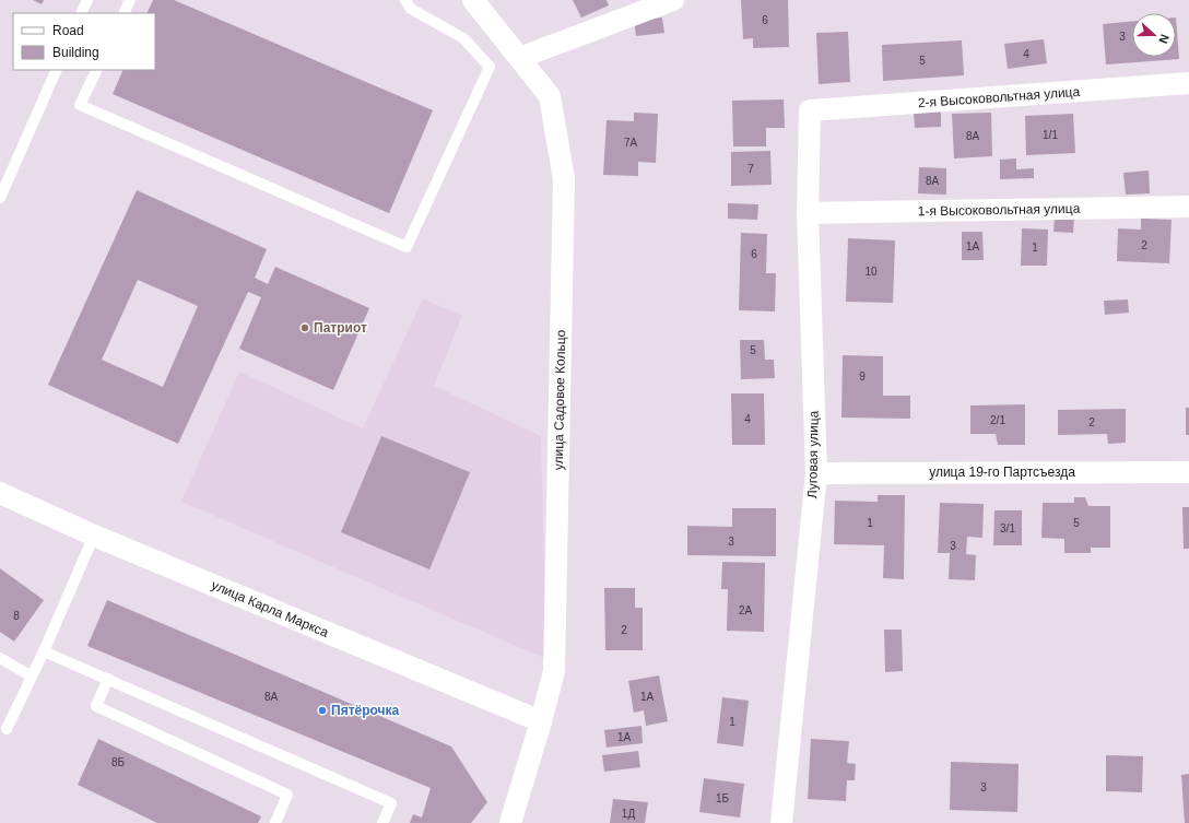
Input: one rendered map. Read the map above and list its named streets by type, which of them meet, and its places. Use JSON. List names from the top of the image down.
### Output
{
  "streets": {
    "street": [
      "2-я Высоковольтная улица",
      "1-я Высоковольтная улица",
      "улица Садовое Кольцо",
      "Луговая улица",
      "улица 19-го Партсъезда",
      "улица Карла Маркса"
    ]
  },
  "crossings": [
    ["2-я Высоковольтная улица", "Луговая улица"],
    ["1-я Высоковольтная улица", "Луговая улица"],
    ["улица Садовое Кольцо", "улица Карла Маркса"],
    ["Луговая улица", "улица 19-го Партсъезда"]
  ],
  "places": ["Патриот", "Пятёрочка"],
  "house_numbers": [
    "6",
    "3",
    "4",
    "5",
    "1/1",
    "8А",
    "7А",
    "7",
    "8А",
    "2",
    "1А",
    "1",
    "6",
    "10",
    "5",
    "9",
    "4",
    "2/1",
    "2",
    "1",
    "5",
    "3/1",
    "3",
    "3",
    "2А",
    "8",
    "2",
    "8А",
    "1А",
    "1",
    "1А",
    "8Б",
    "3",
    "1Б",
    "1Д"
  ],
  "legend": ["Road", "Building"],
  "north": "right"
}
